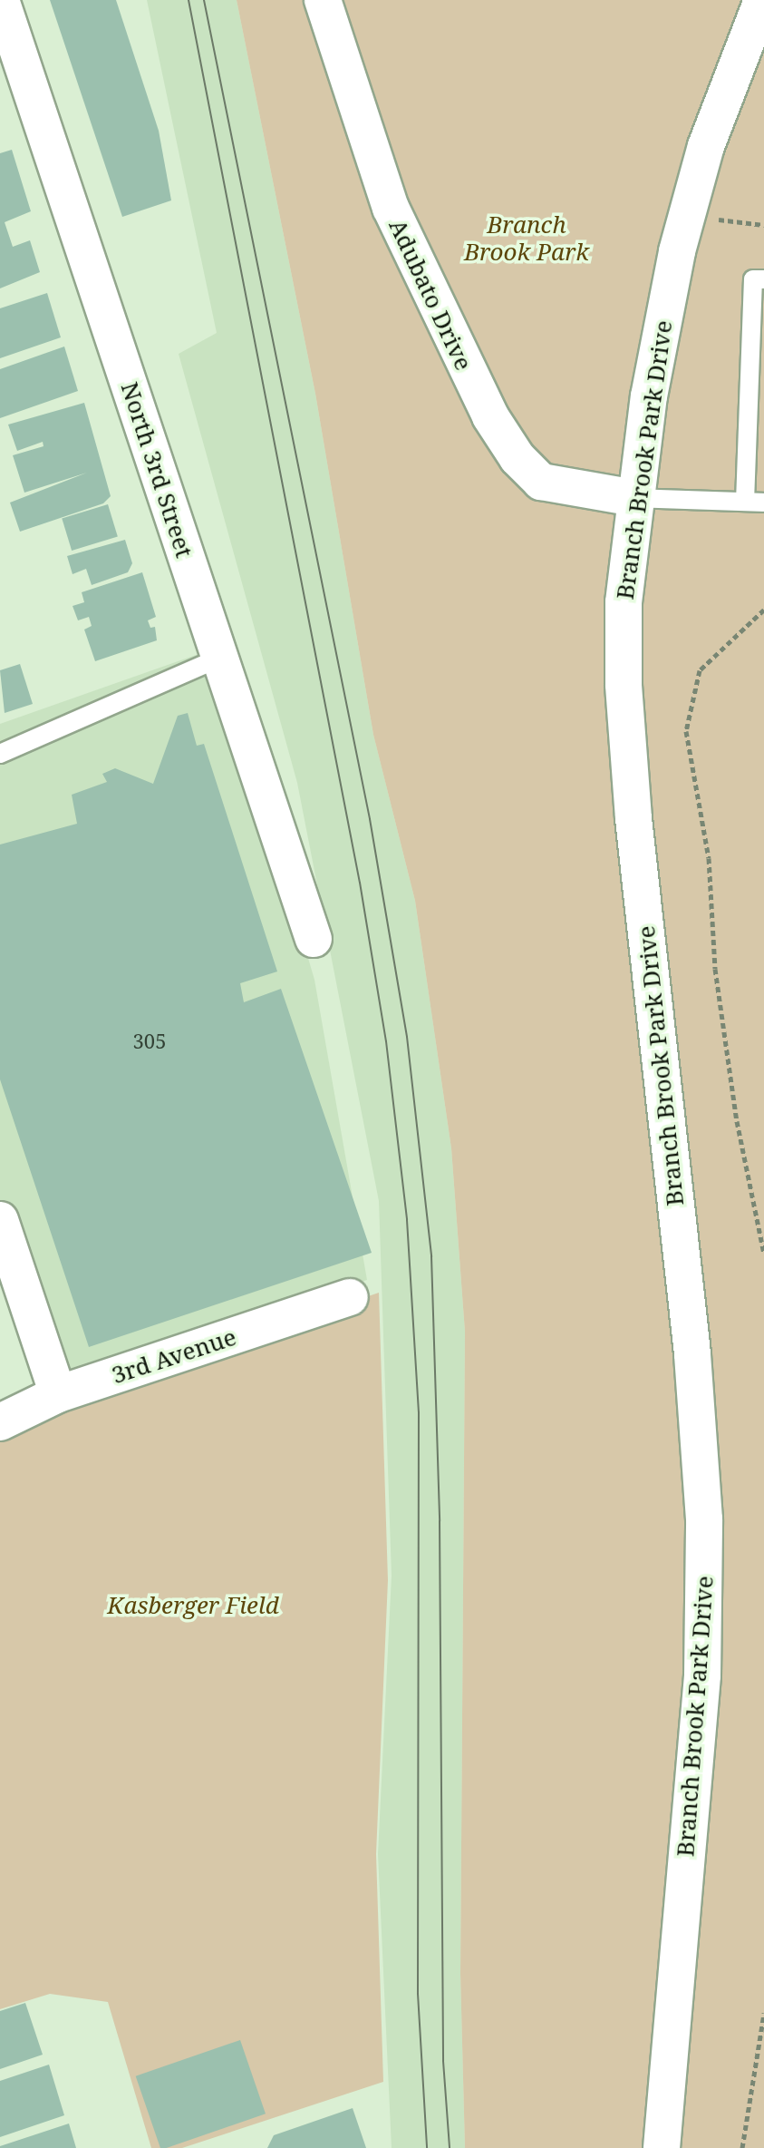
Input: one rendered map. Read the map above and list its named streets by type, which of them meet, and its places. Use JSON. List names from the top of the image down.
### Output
{
  "streets": {
    "street": [
      "Adubato Drive",
      "Branch Brook Park Drive",
      "North 3rd Street",
      "3rd Avenue"
    ]
  },
  "crossings": [
    ["Adubato Drive", "Branch Brook Park Drive"]
  ],
  "parks": ["Branch Brook Park", "Kasberger Field"],
  "house_numbers": ["305"]
}
